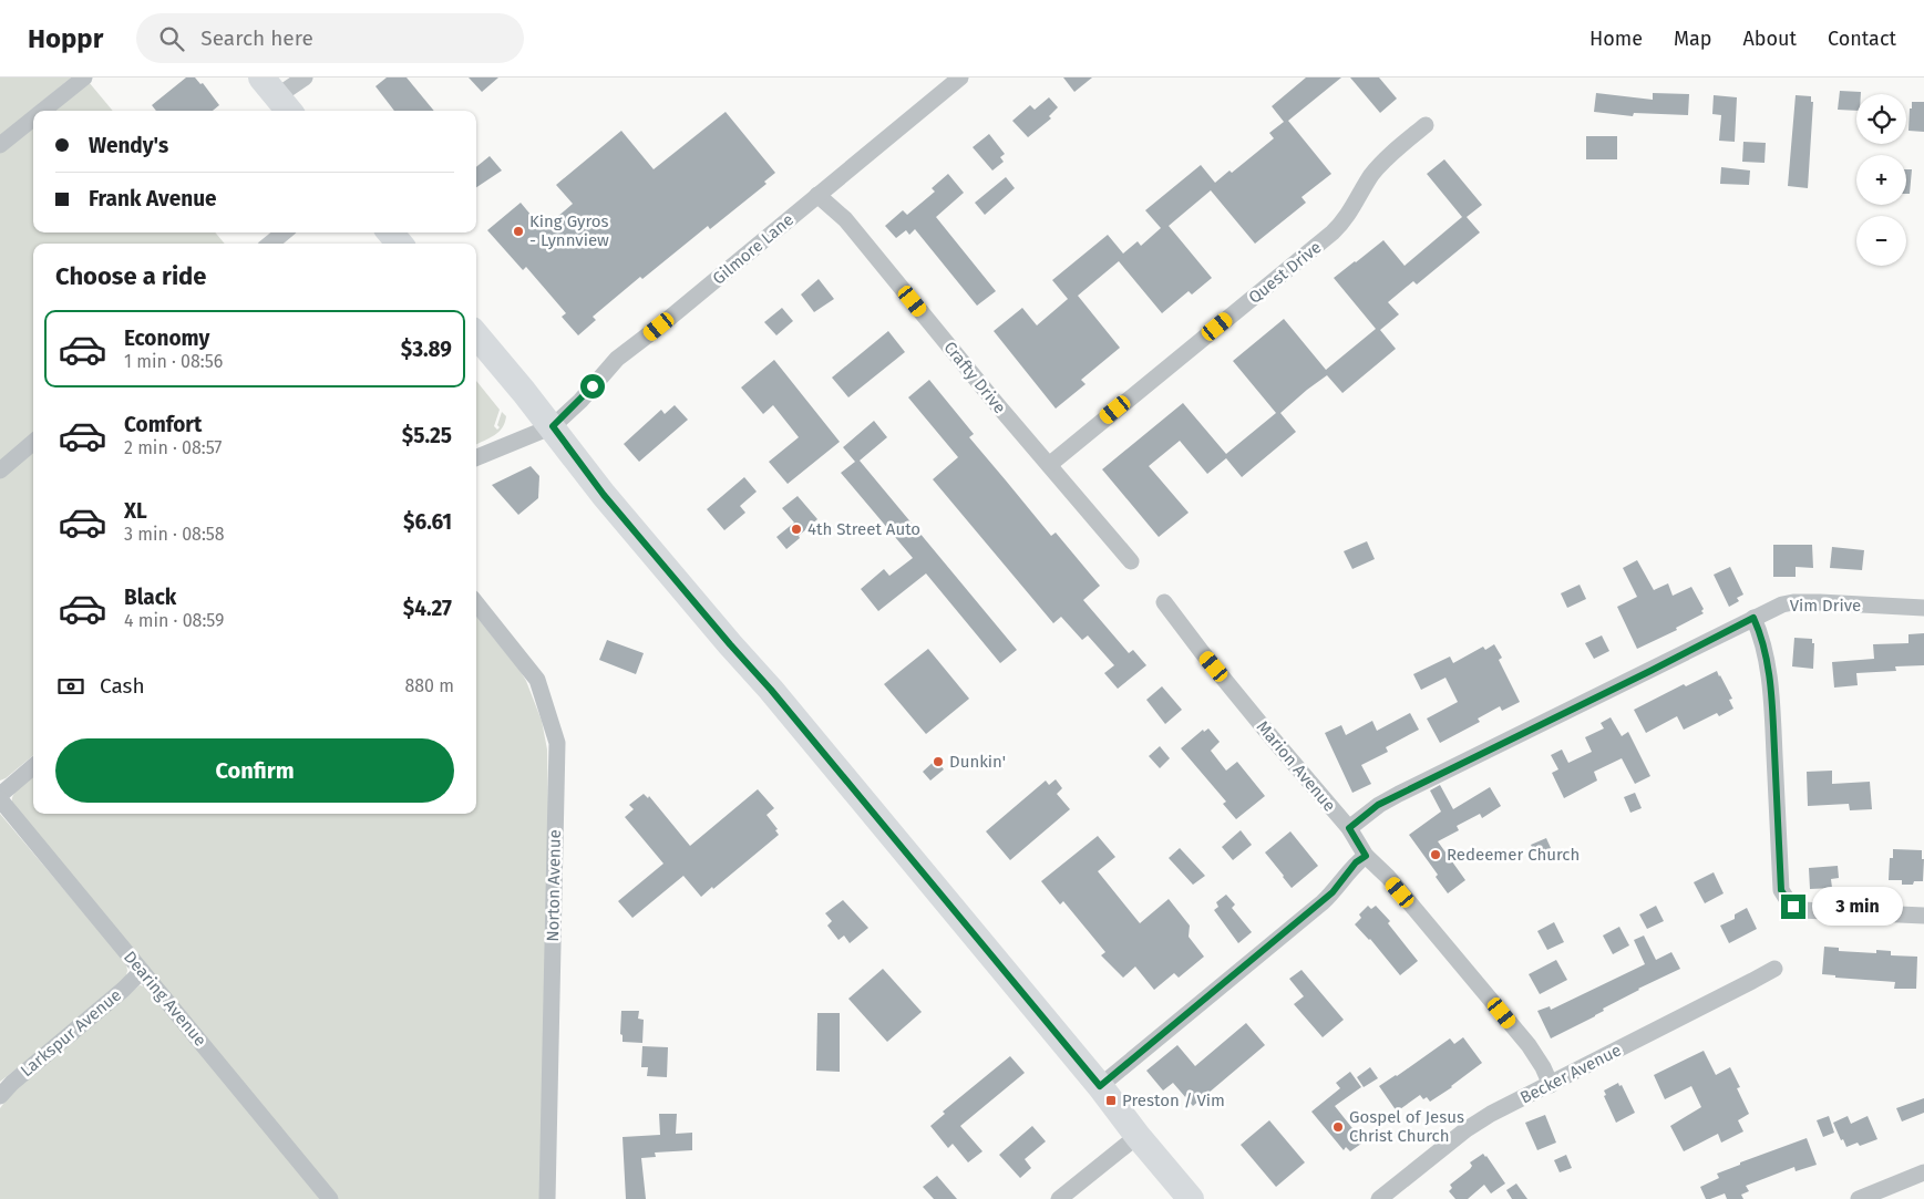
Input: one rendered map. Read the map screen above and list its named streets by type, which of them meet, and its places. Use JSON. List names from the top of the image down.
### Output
{
  "streets": {
    "street": [
      "Gilmore Lane",
      "Quest Drive",
      "Crafty Drive",
      "Vim Drive",
      "Marion Avenue",
      "Norton Avenue",
      "Dearing Avenue",
      "Larkspur Avenue",
      "Becker Avenue"
    ]
  },
  "crossings": [
    ["Gilmore Lane", "Crafty Drive"],
    ["Quest Drive", "Crafty Drive"],
    ["Vim Drive", "Marion Avenue"],
    ["Marion Avenue", "Becker Avenue"],
    ["Dearing Avenue", "Larkspur Avenue"]
  ],
  "places": {
    "other": [
      "King Gyros - Lynnview",
      "4th Street Auto",
      "Dunkin'",
      "Redeemer Church",
      "Gospel of Jesus Christ Church"
    ],
    "transit": ["Preston / Vim"]
  },
  "page": {
    "header": "Hoppr",
    "search": "Search here",
    "nav": [
      "Home",
      "Map",
      "About",
      "Contact"
    ],
    "map_buttons": ["+", "−"],
    "banner": ["Wendy's", "Frank Avenue"],
    "heading": "Choose a ride",
    "list": [
      {
        "name": "Economy",
        "note": "1 min · 08:56",
        "value": "$3.89"
      },
      {
        "name": "Comfort",
        "note": "2 min · 08:57",
        "value": "$5.25"
      },
      {
        "name": "XL",
        "note": "3 min · 08:58",
        "value": "$6.61"
      },
      {
        "name": "Black",
        "note": "4 min · 08:59",
        "value": "$4.27"
      }
    ],
    "pay": ["Cash", "880 m"],
    "buttons": "Confirm",
    "bubble": "3 min"
  }
}
